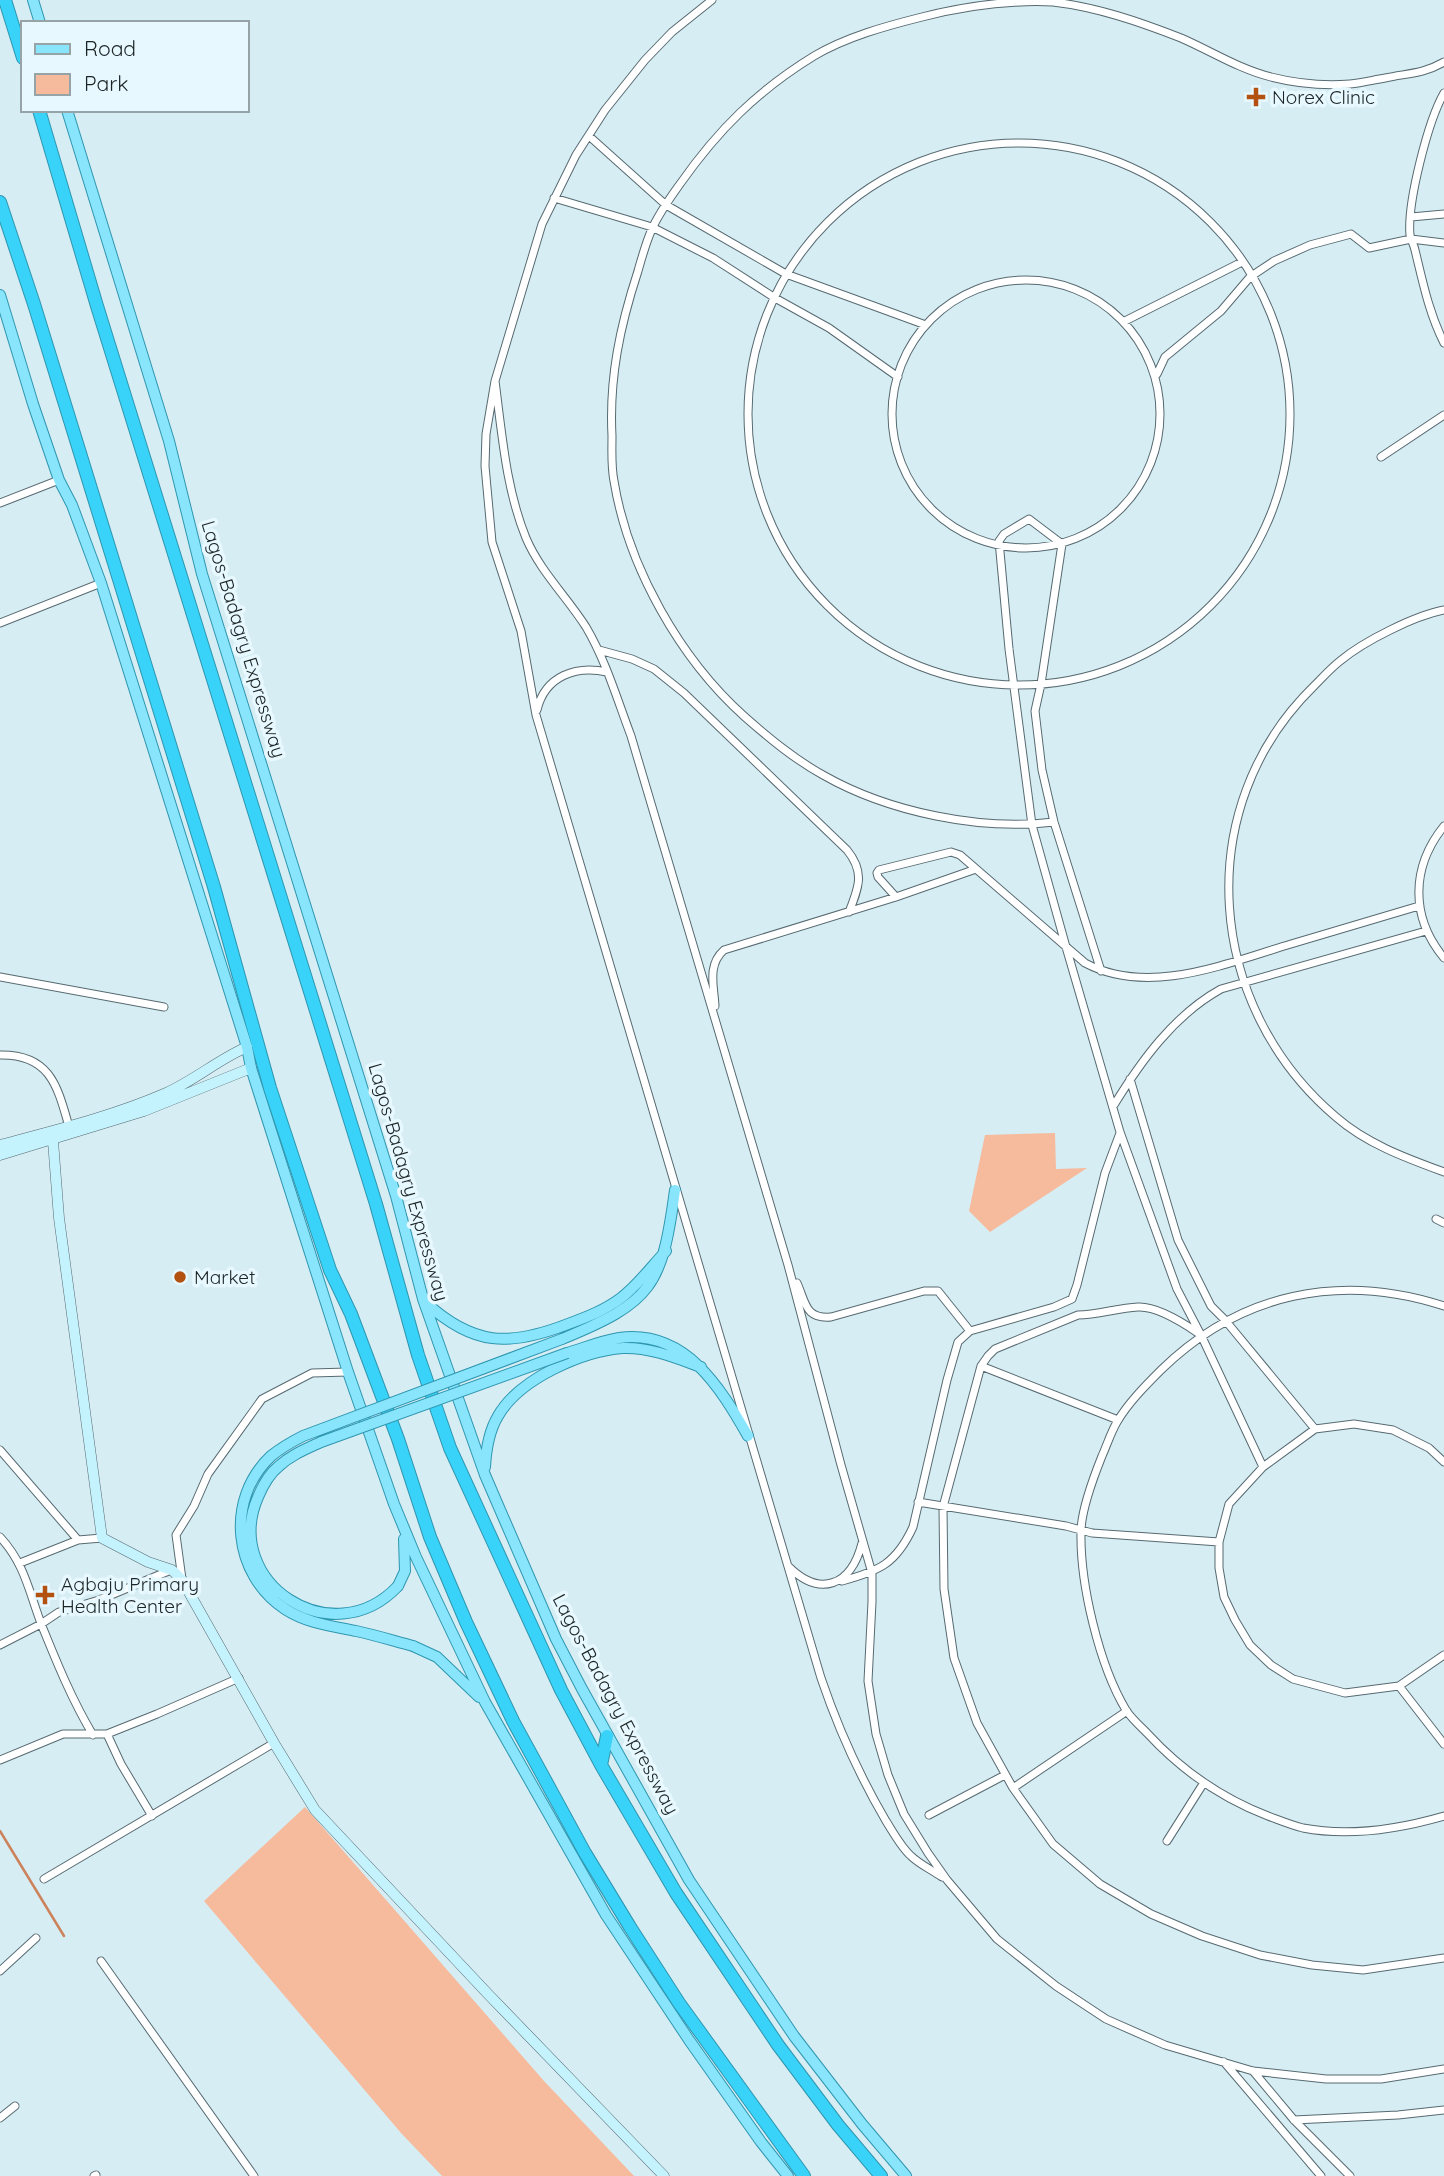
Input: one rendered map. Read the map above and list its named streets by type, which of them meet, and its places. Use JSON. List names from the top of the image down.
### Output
{
  "streets": {
    "highway": ["Lagos-Badagry Expressway"]
  },
  "places": {
    "health": ["Norex Clinic", "Agbaju Primary Health Center"],
    "other": ["Market"]
  },
  "legend": ["Road", "Park"]
}
